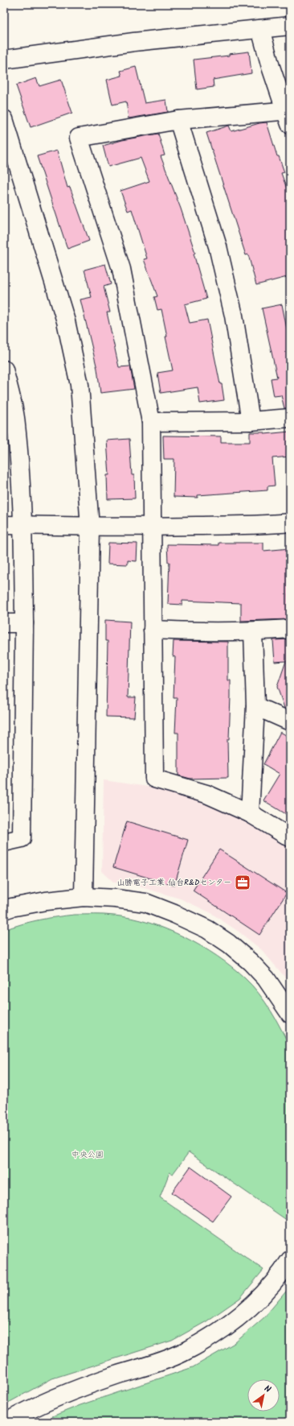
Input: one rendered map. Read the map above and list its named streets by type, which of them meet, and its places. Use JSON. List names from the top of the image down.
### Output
{
  "parks": ["中央公園"],
  "places": {
    "office": ["山勝電子工業 仙台R&Dセンター"]
  },
  "north": "top right"
}
